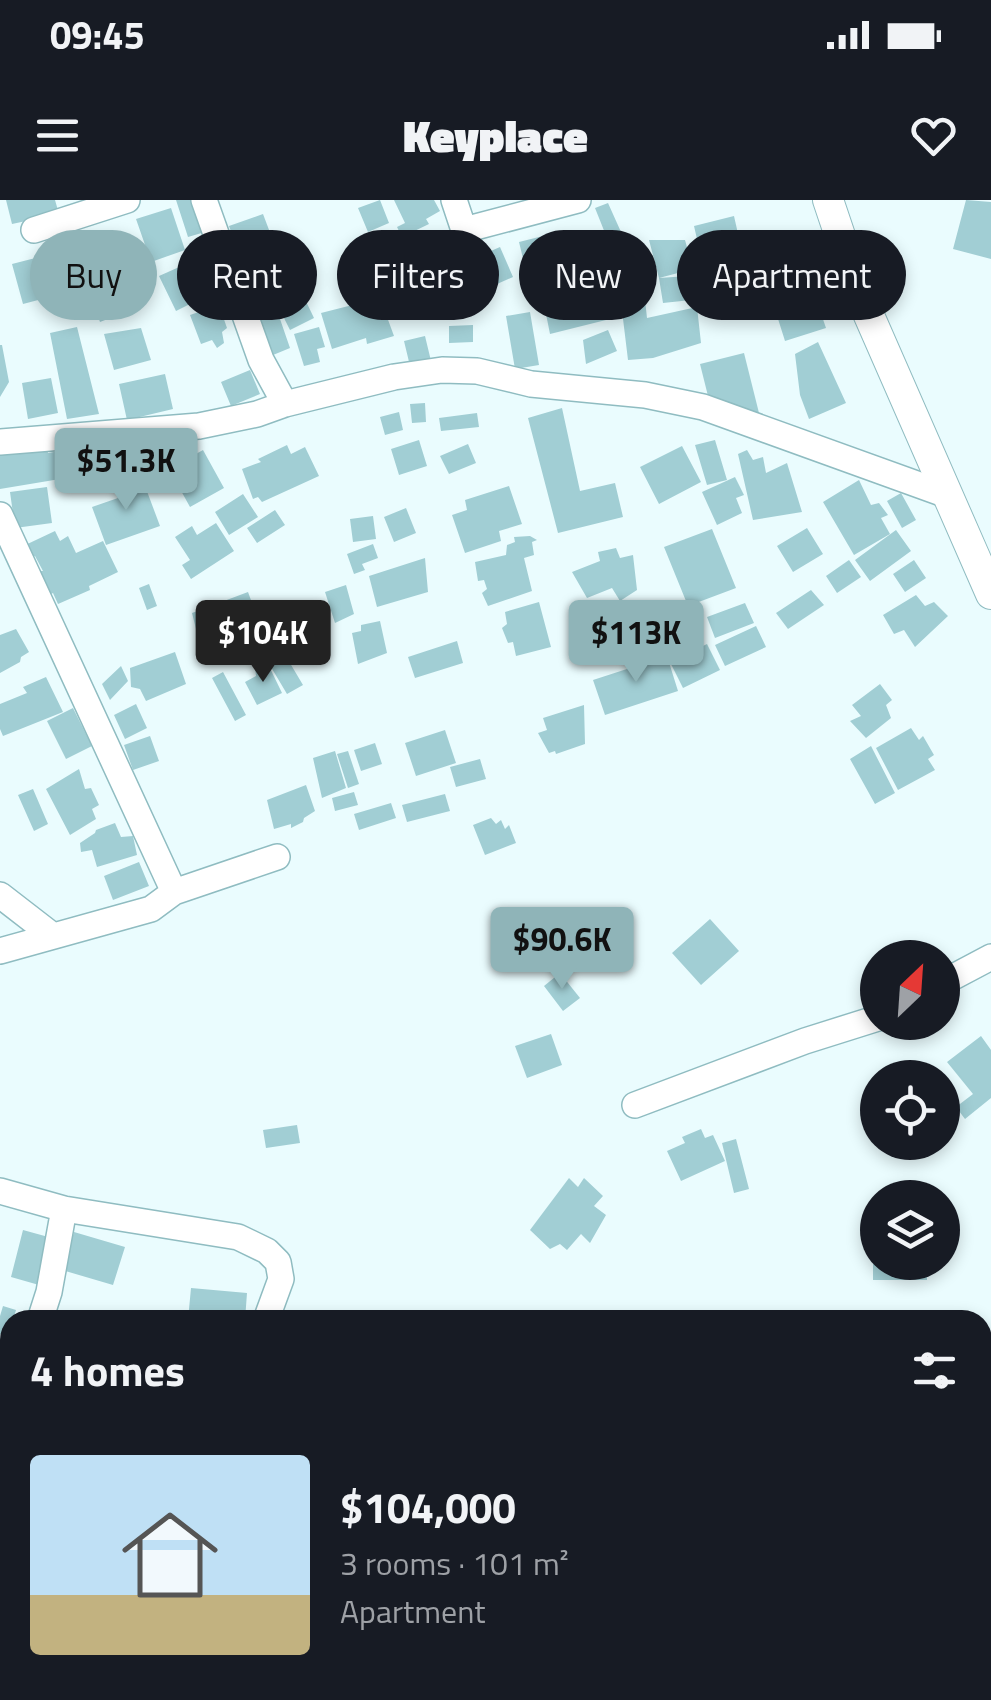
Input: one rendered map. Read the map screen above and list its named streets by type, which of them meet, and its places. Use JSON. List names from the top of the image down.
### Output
{
  "north": "top right",
  "page": {
    "status": "09:45",
    "header": "Keyplace",
    "chip": [
      "Buy",
      "Rent",
      "Filters",
      "New",
      "Apartment"
    ],
    "price": [
      "$51.3K",
      "$104K",
      "$113K",
      "$90.6K"
    ],
    "heading": "4 homes",
    "list": [
      {
        "name": "$104,000",
        "note": "3 rooms · 101 m² · Apartment"
      }
    ]
  }
}
